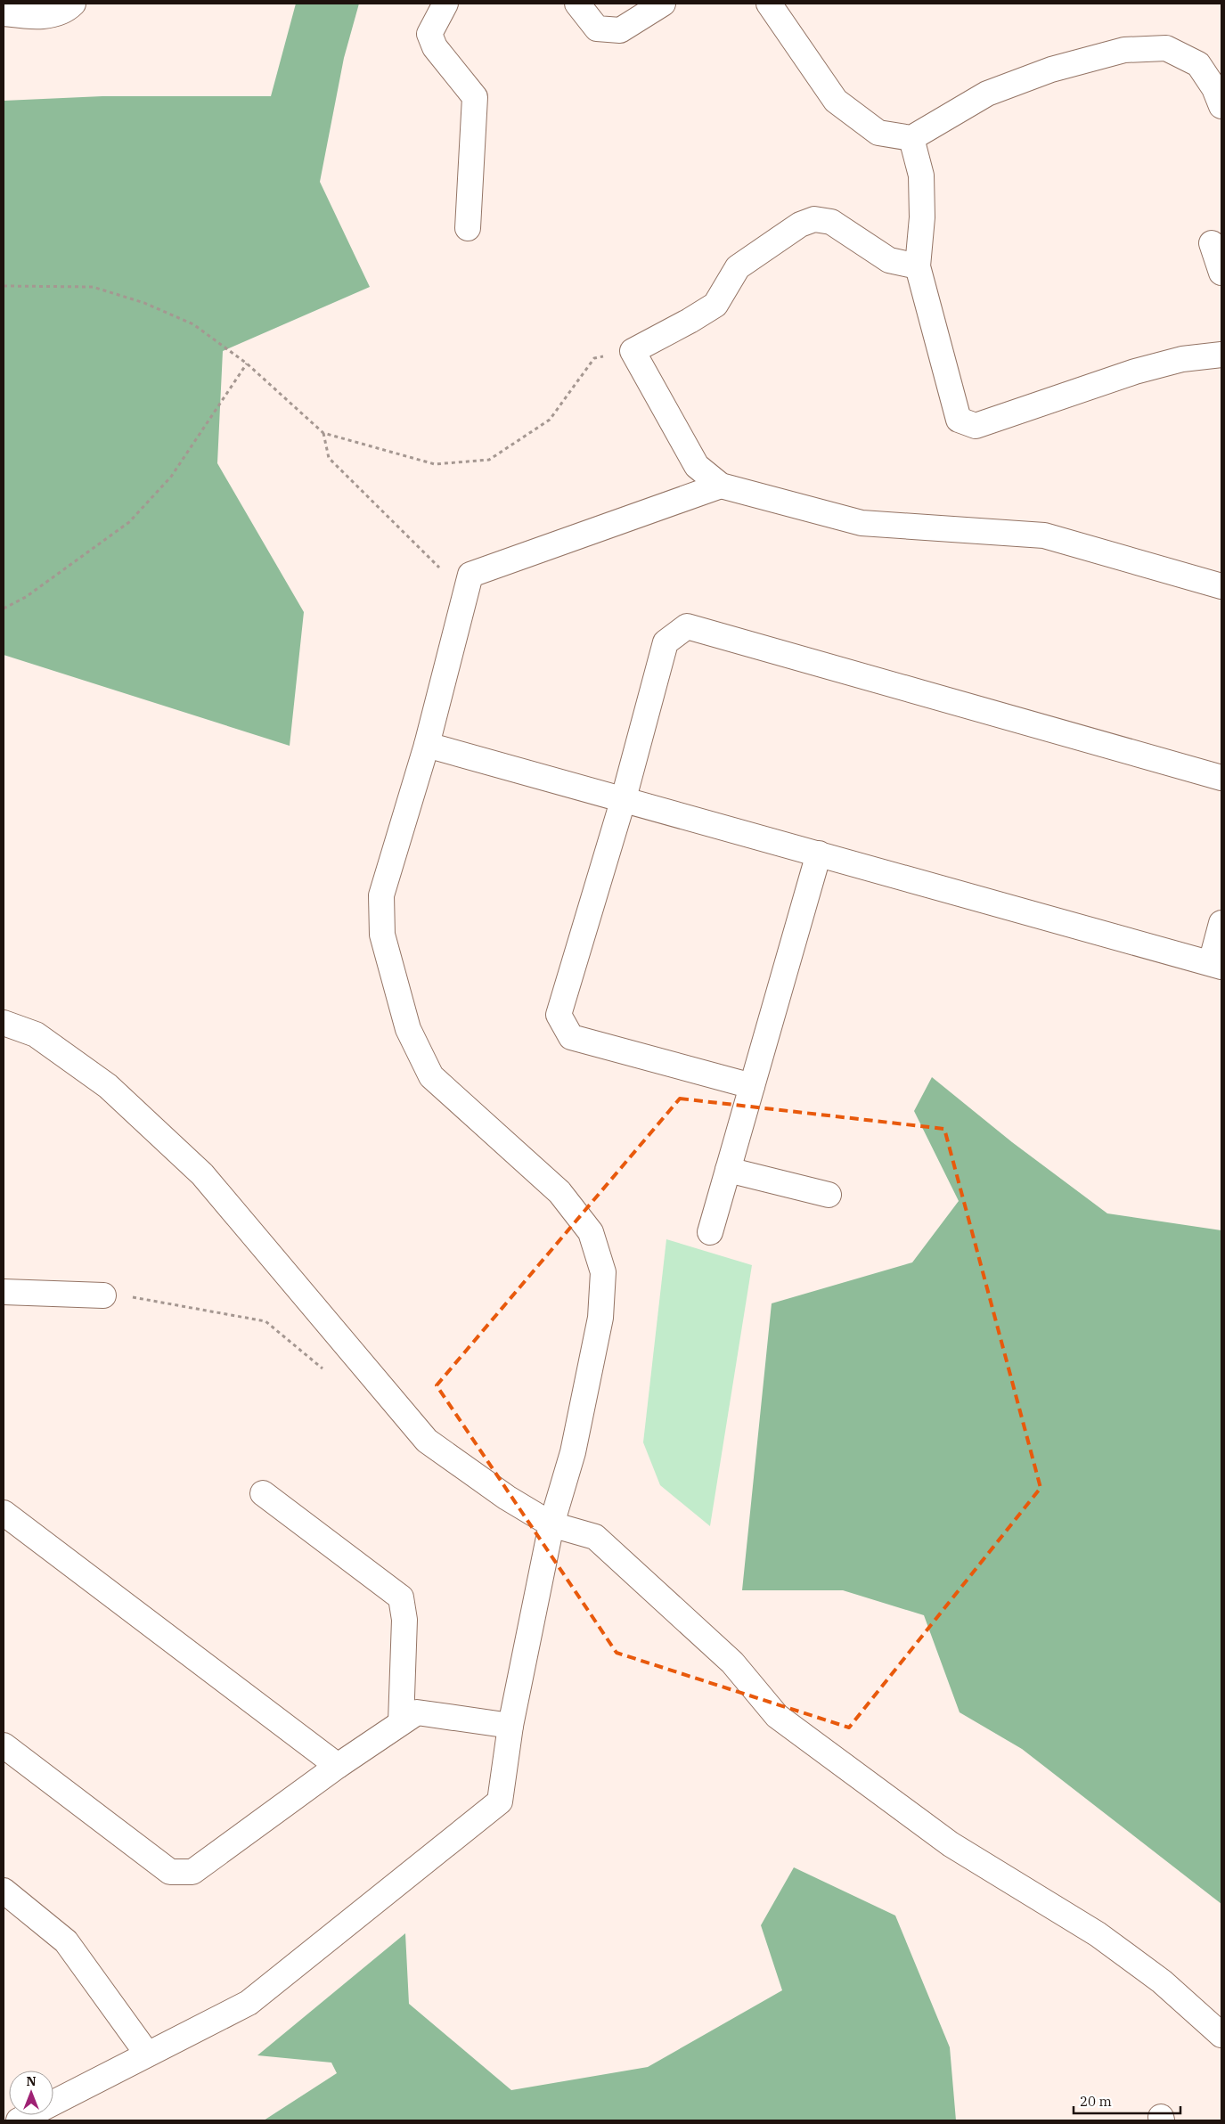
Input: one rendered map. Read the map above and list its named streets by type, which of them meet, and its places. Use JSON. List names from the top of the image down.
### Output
{
  "scale_bar": "20 m",
  "north": "top"
}
